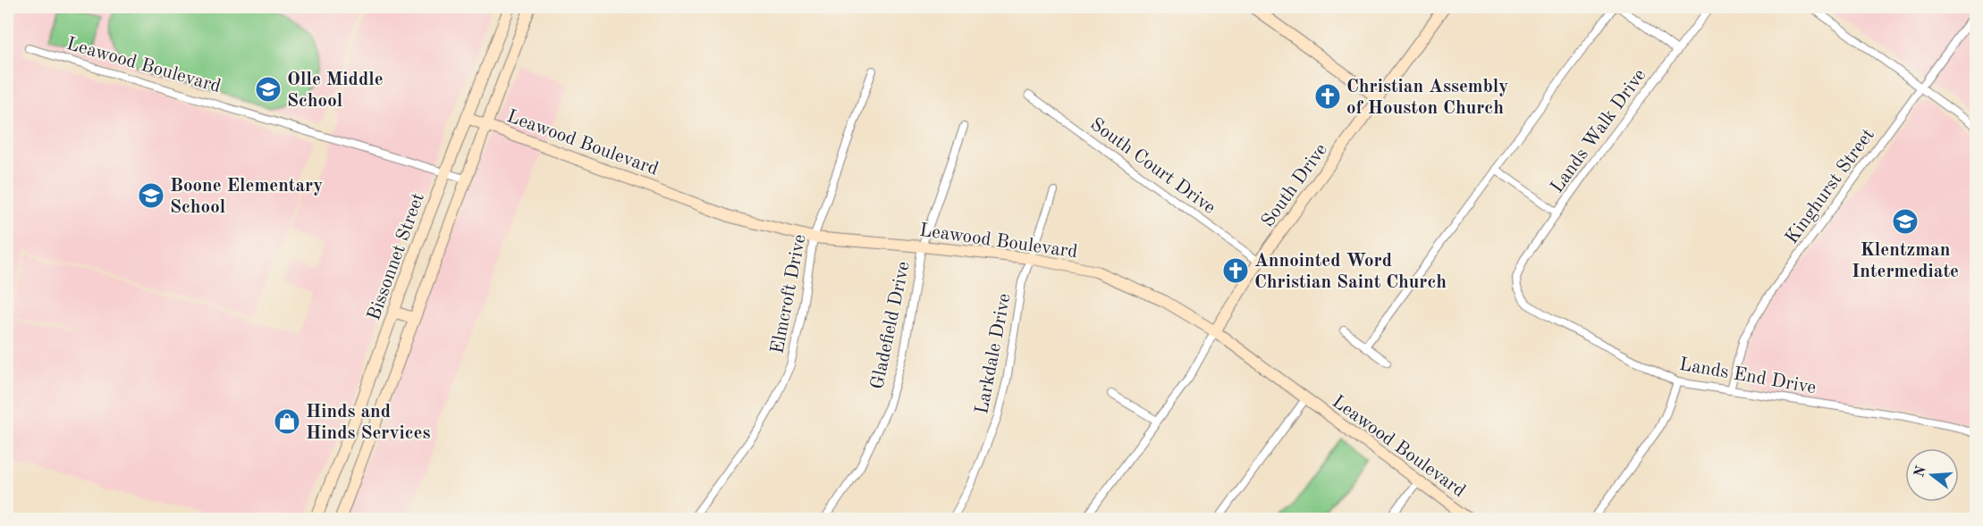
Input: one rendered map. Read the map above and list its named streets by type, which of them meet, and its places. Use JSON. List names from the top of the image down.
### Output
{
  "streets": {
    "street": [
      "Leawood Boulevard",
      "Lands Walk Drive",
      "South Court Drive",
      "South Drive",
      "Kinghurst Street",
      "Bissonnet Street",
      "Elmcroft Drive",
      "Gladefield Drive",
      "Larkdale Drive",
      "Lands End Drive"
    ]
  },
  "crossings": [
    ["Leawood Boulevard", "South Drive"],
    ["Leawood Boulevard", "Bissonnet Street"],
    ["Leawood Boulevard", "Elmcroft Drive"],
    ["Leawood Boulevard", "Gladefield Drive"],
    ["Leawood Boulevard", "Larkdale Drive"],
    ["Lands Walk Drive", "Lands End Drive"],
    ["South Court Drive", "South Drive"],
    ["Kinghurst Street", "Lands End Drive"]
  ],
  "places": {
    "school or university": ["Olle Middle School", "Boone Elementary School", "Klentzman Intermediate"],
    "church": ["Christian Assembly of Houston Church", "Annointed Word Christian Saint Church"],
    "shop": ["Hinds and Hinds Services"]
  },
  "north": "left"
}
